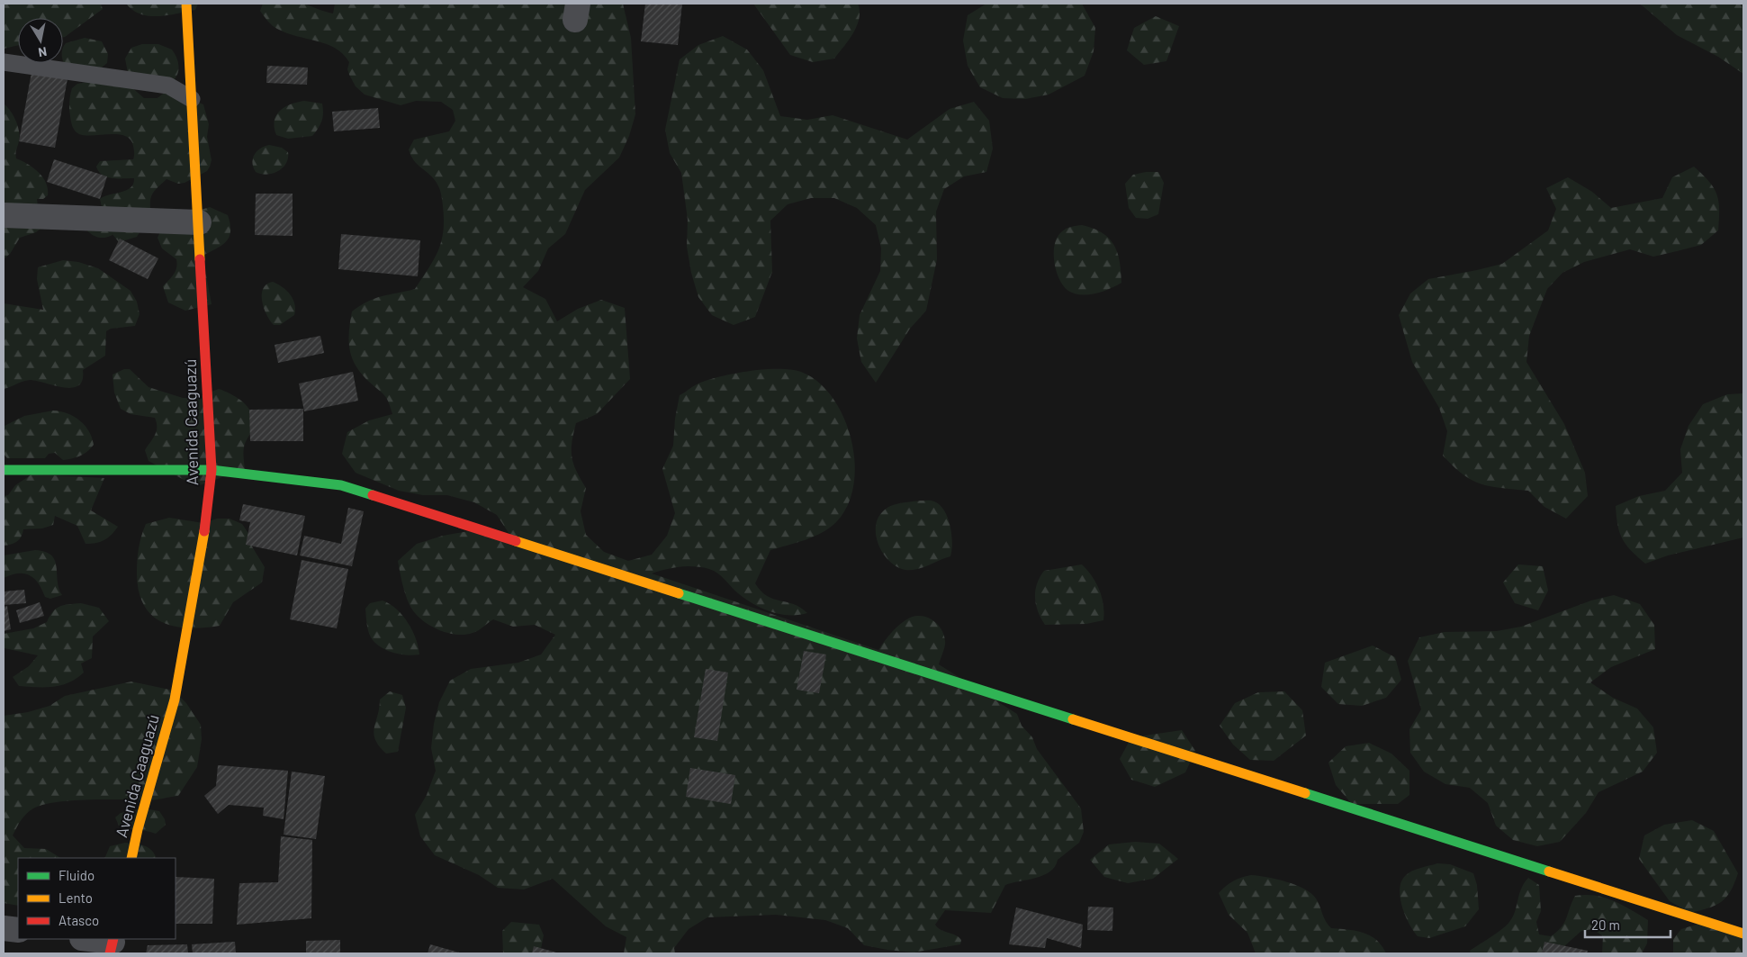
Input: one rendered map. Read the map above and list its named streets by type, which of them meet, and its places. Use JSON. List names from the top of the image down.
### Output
{
  "streets": {
    "street": ["Avenida Caaguazú"]
  },
  "legend": ["Fluido", "Lento", "Atasco"],
  "scale_bar": "20 m",
  "north": "bottom"
}
